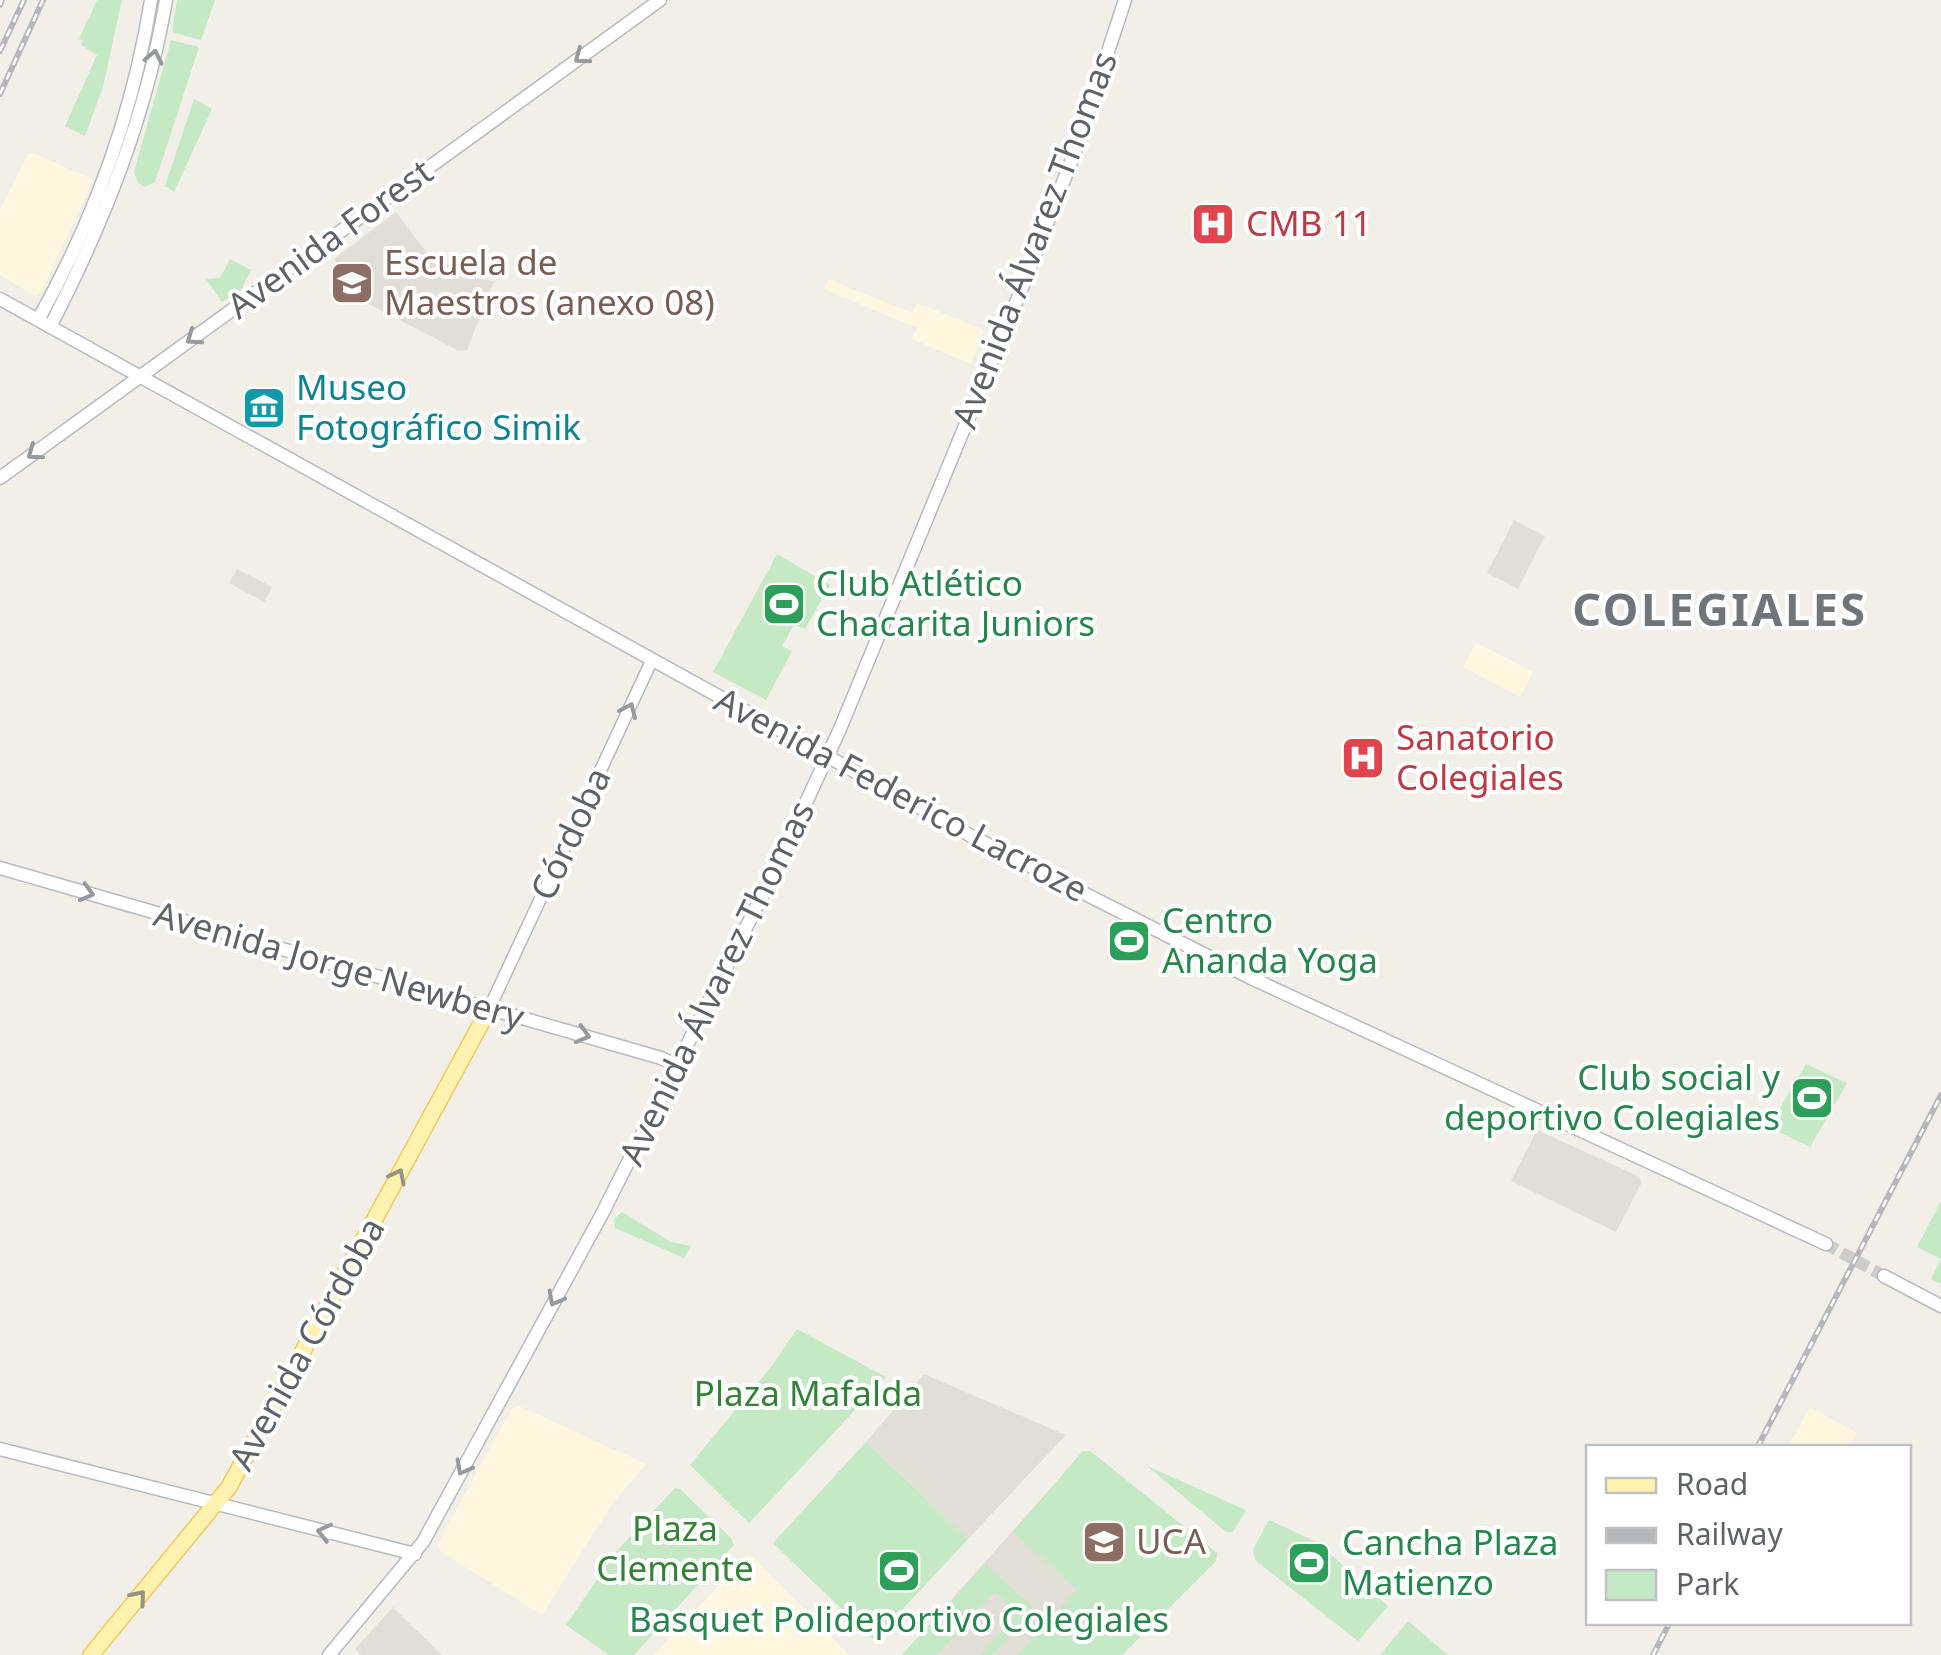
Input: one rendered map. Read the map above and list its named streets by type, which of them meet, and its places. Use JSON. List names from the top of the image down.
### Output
{
  "streets": {
    "main road": [
      "Avenida Forest",
      "Avenida Álvarez Thomas",
      "Avenida Federico Lacroze",
      "Avenida Jorge Newbery",
      "Avenida Córdoba"
    ],
    "street": ["Córdoba"]
  },
  "crossings": [
    ["Avenida Forest", "Avenida Federico Lacroze"],
    ["Avenida Álvarez Thomas", "Avenida Federico Lacroze"],
    ["Avenida Álvarez Thomas", "Avenida Jorge Newbery"],
    ["Avenida Federico Lacroze", "Córdoba"],
    ["Córdoba", "Avenida Jorge Newbery"],
    ["Córdoba", "Avenida Córdoba"],
    ["Avenida Jorge Newbery", "Avenida Córdoba"]
  ],
  "one_way": [
    "Avenida Forest",
    "Córdoba",
    "Avenida Jorge Newbery",
    "Avenida Córdoba"
  ],
  "districts": ["COLEGIALES"],
  "parks": ["Plaza Mafalda", "Plaza Clemente"],
  "places": {
    "hospital": ["CMB 11", "Sanatorio Colegiales"],
    "school or university": ["Escuela de Maestros (anexo 08)", "UCA"],
    "museum": ["Museo Fotográfico Simik"],
    "sports": [
      "Club Atlético Chacarita Juniors",
      "Centro Ananda Yoga",
      "Club social y deportivo Colegiales",
      "Cancha Plaza Matienzo",
      "Basquet Polideportivo Colegiales"
    ]
  },
  "legend": ["Road", "Railway", "Park"]
}
